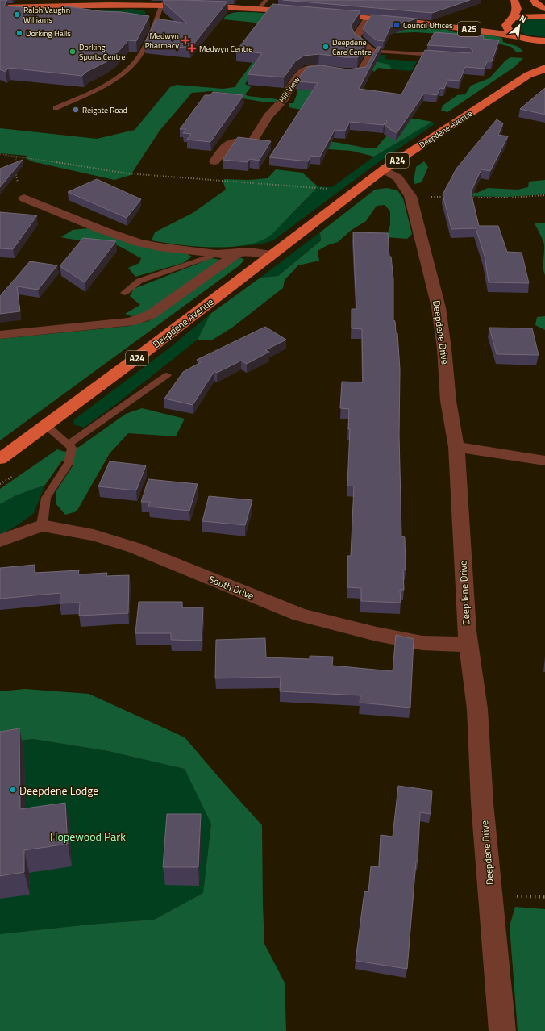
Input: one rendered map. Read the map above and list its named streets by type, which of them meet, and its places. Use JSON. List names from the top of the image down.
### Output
{
  "streets": {
    "highway": ["Deepdene Avenue", "A24"],
    "main road": ["A25"],
    "street": ["Hill View", "Deepdene Drive", "South Drive"]
  },
  "crossings": [
    ["Deepdene Avenue", "Deepdene Drive"],
    ["Deepdene Drive", "South Drive"]
  ],
  "parks": ["Hopewood Park"],
  "places": {
    "other": [
      "Ralph Vaughn Williams",
      "Dorking Halls",
      "Deepdene Care Centre",
      "Dorking Sports Centre",
      "Reigate Road",
      "Deepdene Lodge"
    ],
    "transit": ["Council Offices"],
    "health": ["Medwyn Pharmacy", "Medwyn Centre"]
  },
  "north": "top right"
}
